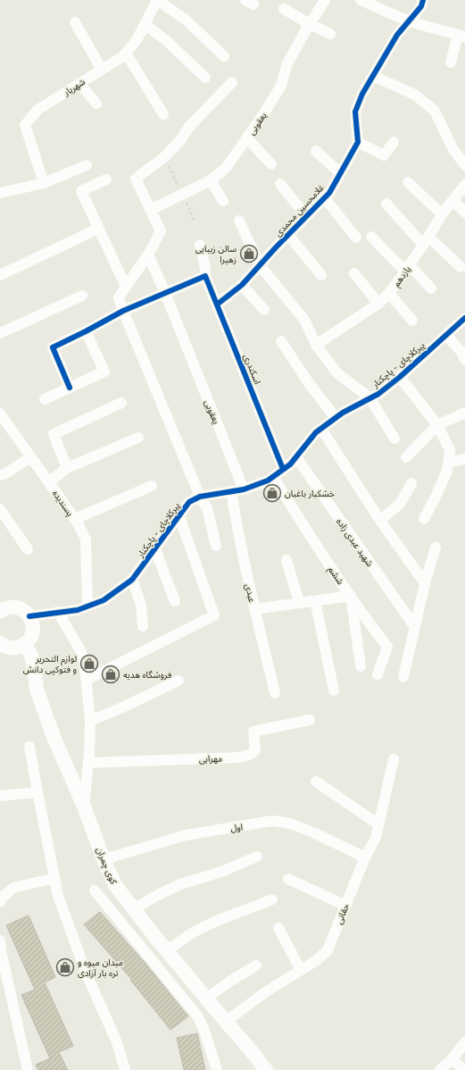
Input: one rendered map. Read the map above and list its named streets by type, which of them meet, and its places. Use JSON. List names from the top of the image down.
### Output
{
  "streets": {
    "main road": ["کوی چمران"],
    "street": [
      "شهریار",
      "یعقوبی",
      "غلامحسین محمدی",
      "یازدهم",
      "پیرکلاچای - پاچکنار",
      "اسکندری",
      "پسندیده",
      "شهید عبدی زاده",
      "ششم",
      "عبدی",
      "مهرابی",
      "اول",
      "حقانی"
    ]
  },
  "crossings": [
    ["یعقوبی", "پیرکلاچای - پاچکنار"],
    ["غلامحسین محمدی", "اسکندری"],
    ["پیرکلاچای - پاچکنار", "اسکندری"],
    ["پیرکلاچای - پاچکنار", "پسندیده"],
    ["پیرکلاچای - پاچکنار", "شهید عبدی زاده"],
    ["پیرکلاچای - پاچکنار", "ششم"],
    ["پیرکلاچای - پاچکنار", "عبدی"],
    ["اول", "کوی چمران"],
    ["اول", "حقانی"],
    ["کوی چمران", "حقانی"]
  ],
  "places": {
    "shop": [
      "سالن زیبایی زهیرا",
      "خشکبار باغبان",
      "لوازم التحریر و فتوکپی دانش",
      "فروشگاه هدیه",
      "میدان میوه و تره بار آزادی"
    ]
  }
}
